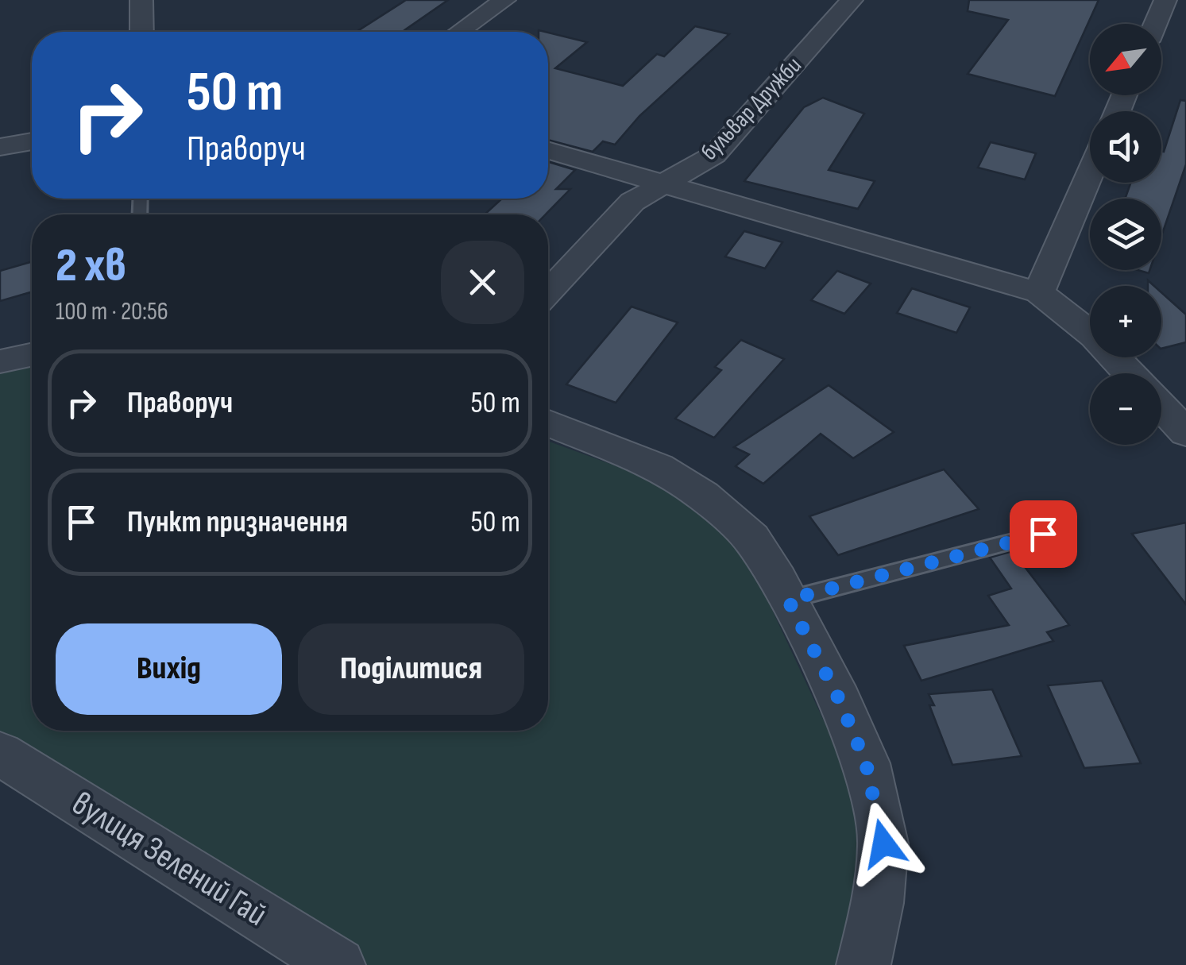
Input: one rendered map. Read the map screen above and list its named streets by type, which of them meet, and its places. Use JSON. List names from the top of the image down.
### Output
{
  "streets": {
    "street": ["бульвар Дружби", "вулиця Зелений Гай"]
  },
  "north": "bottom left",
  "page": {
    "map_buttons": ["+", "−"],
    "turn": ["50 m", "Праворуч"],
    "heading": ["2 хв", "100 m · 20:56"],
    "list": [
      {
        "name": "Праворуч",
        "value": "50 m"
      },
      {
        "name": "Пункт призначення",
        "value": "50 m"
      }
    ],
    "buttons": ["Вихід", "Поділитися"]
  }
}
